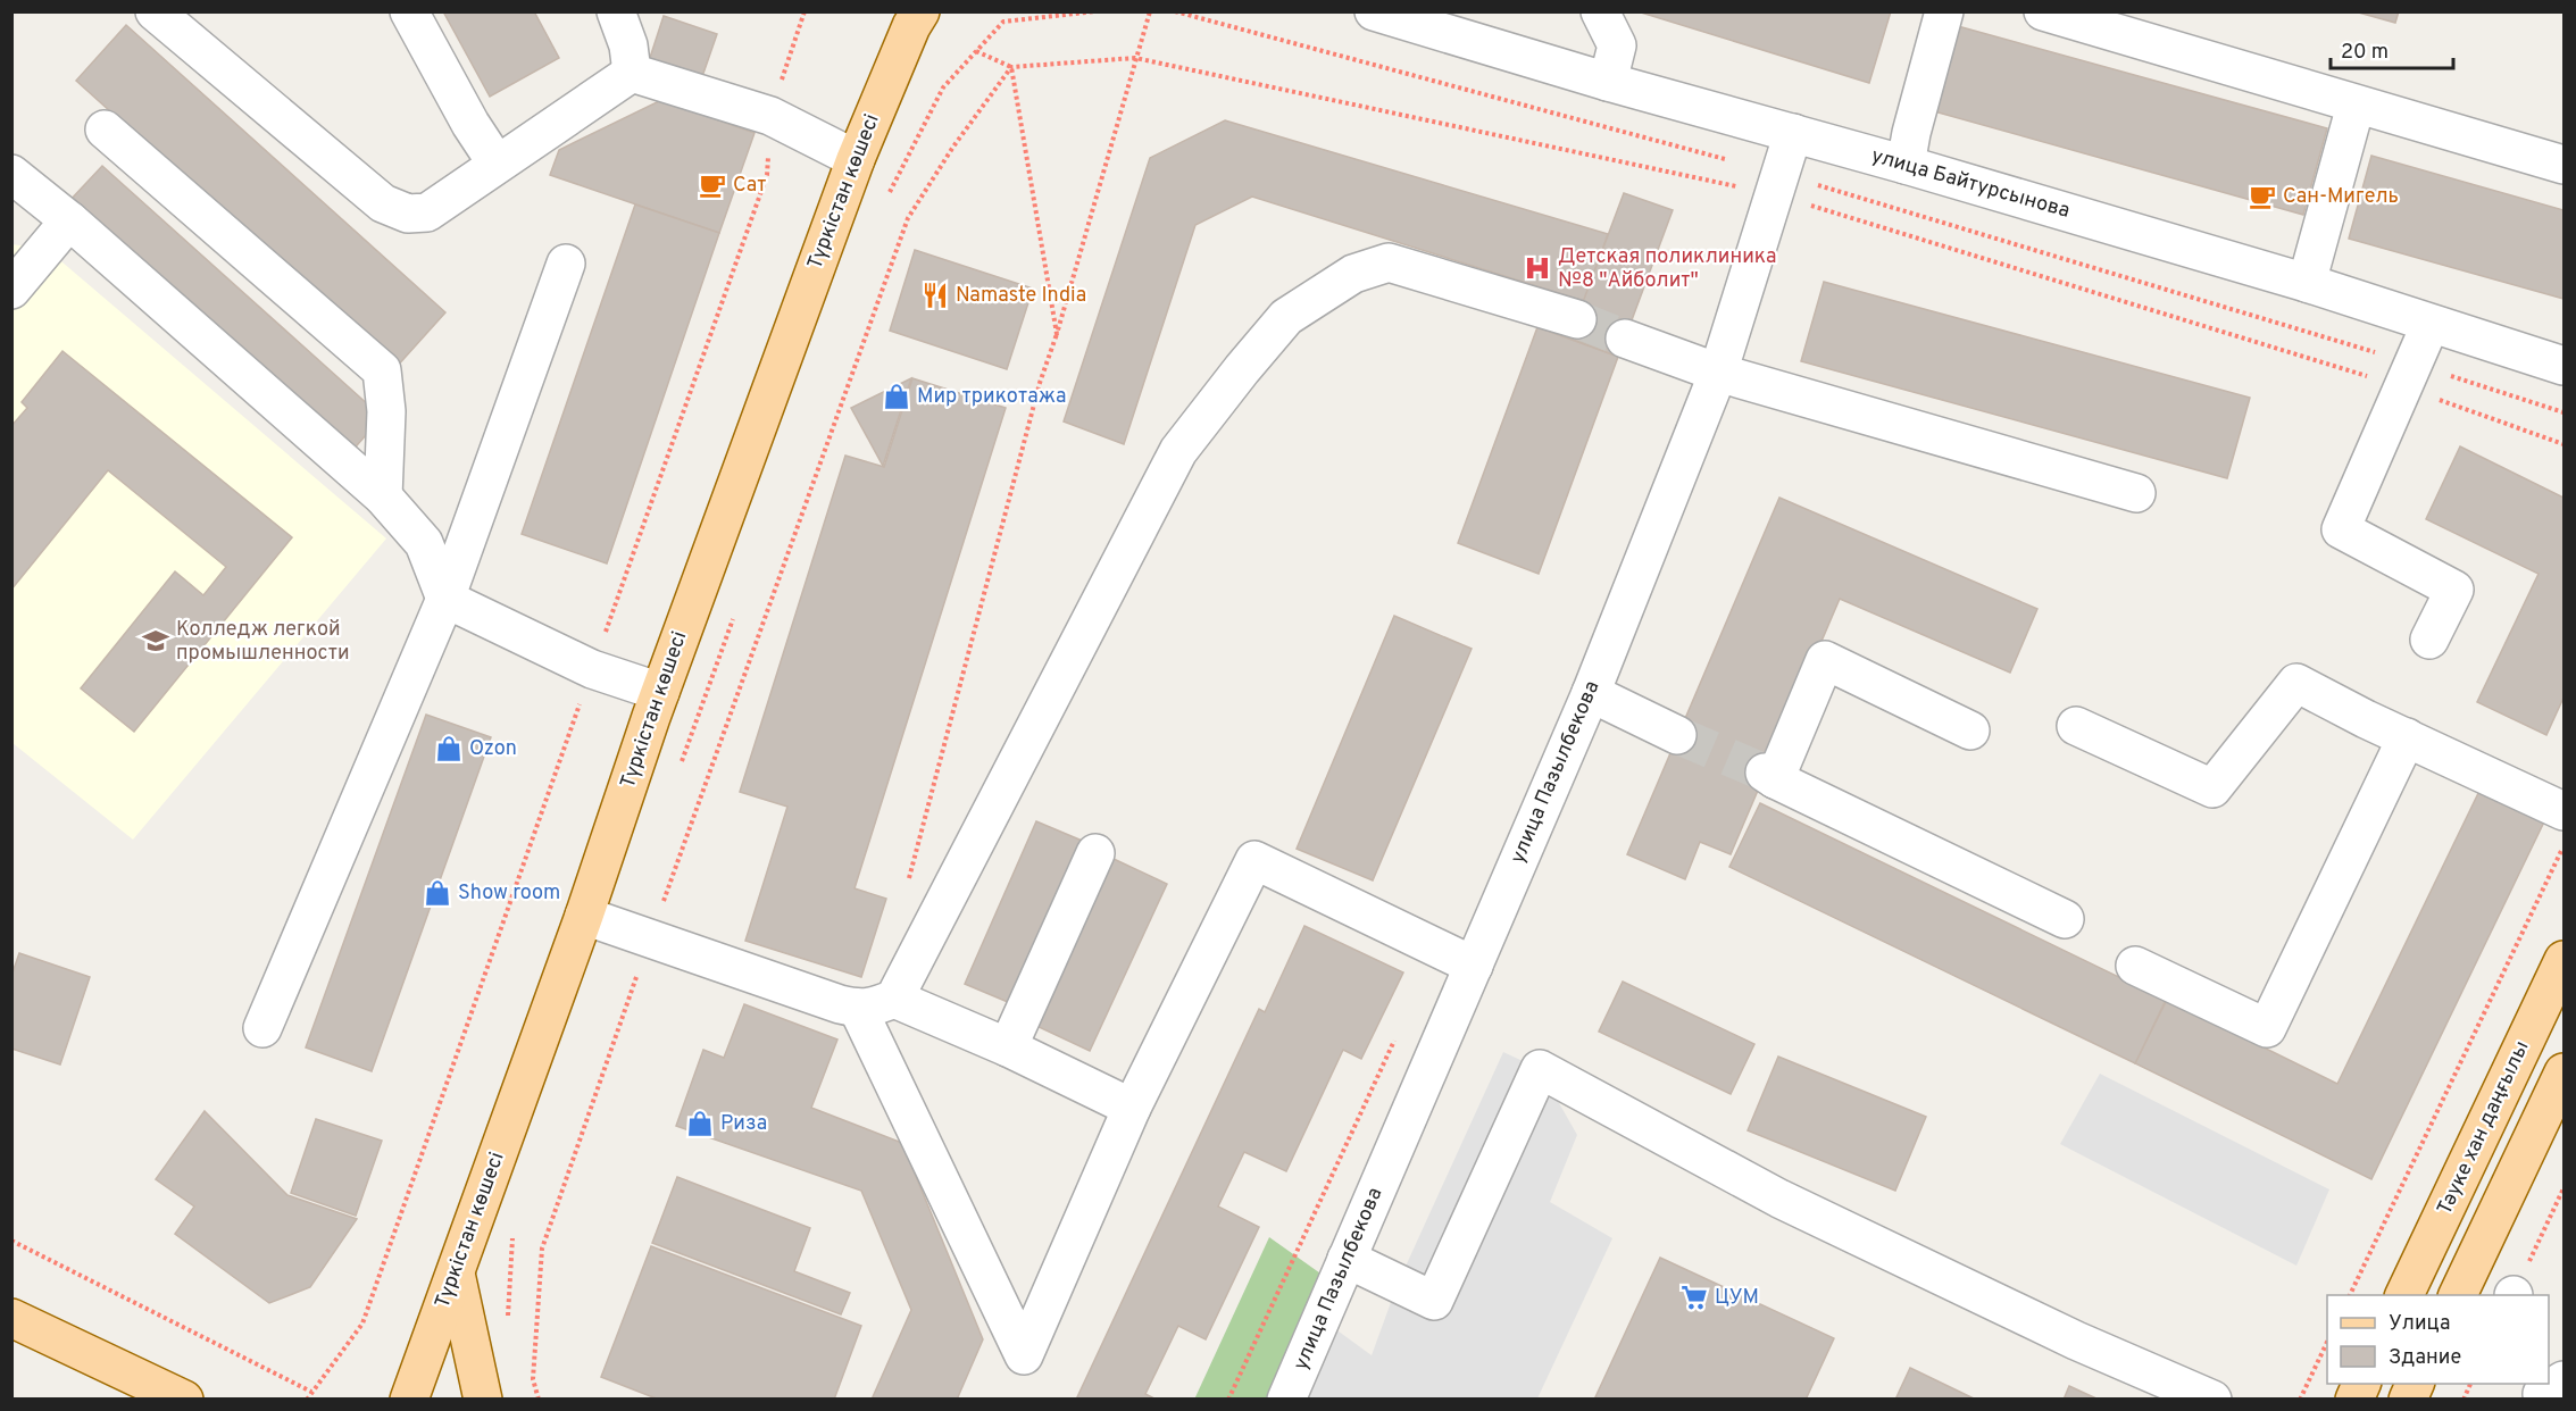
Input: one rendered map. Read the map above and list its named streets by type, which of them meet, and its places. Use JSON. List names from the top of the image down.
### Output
{
  "streets": {
    "main road": ["Түркістан көшесі", "Тәуке хан даңғылы"],
    "street": ["улица Байтурсынова", "улица Пазылбекова"]
  },
  "crossings": [
    ["улица Байтурсынова", "улица Пазылбекова"]
  ],
  "places": {
    "cafe": ["Сат", "Сан-Мигель"],
    "hospital": ["Детская поликлиника №8 \"Айболит\""],
    "restaurant": ["Namaste India"],
    "shop": [
      "Мир трикотажа",
      "Ozon",
      "Show room",
      "Риза"
    ],
    "school or university": ["Колледж легкой промышленности"],
    "supermarket": ["ЦУМ"]
  },
  "legend": ["Улица", "Здание"],
  "scale_bar": "20 m"
}
